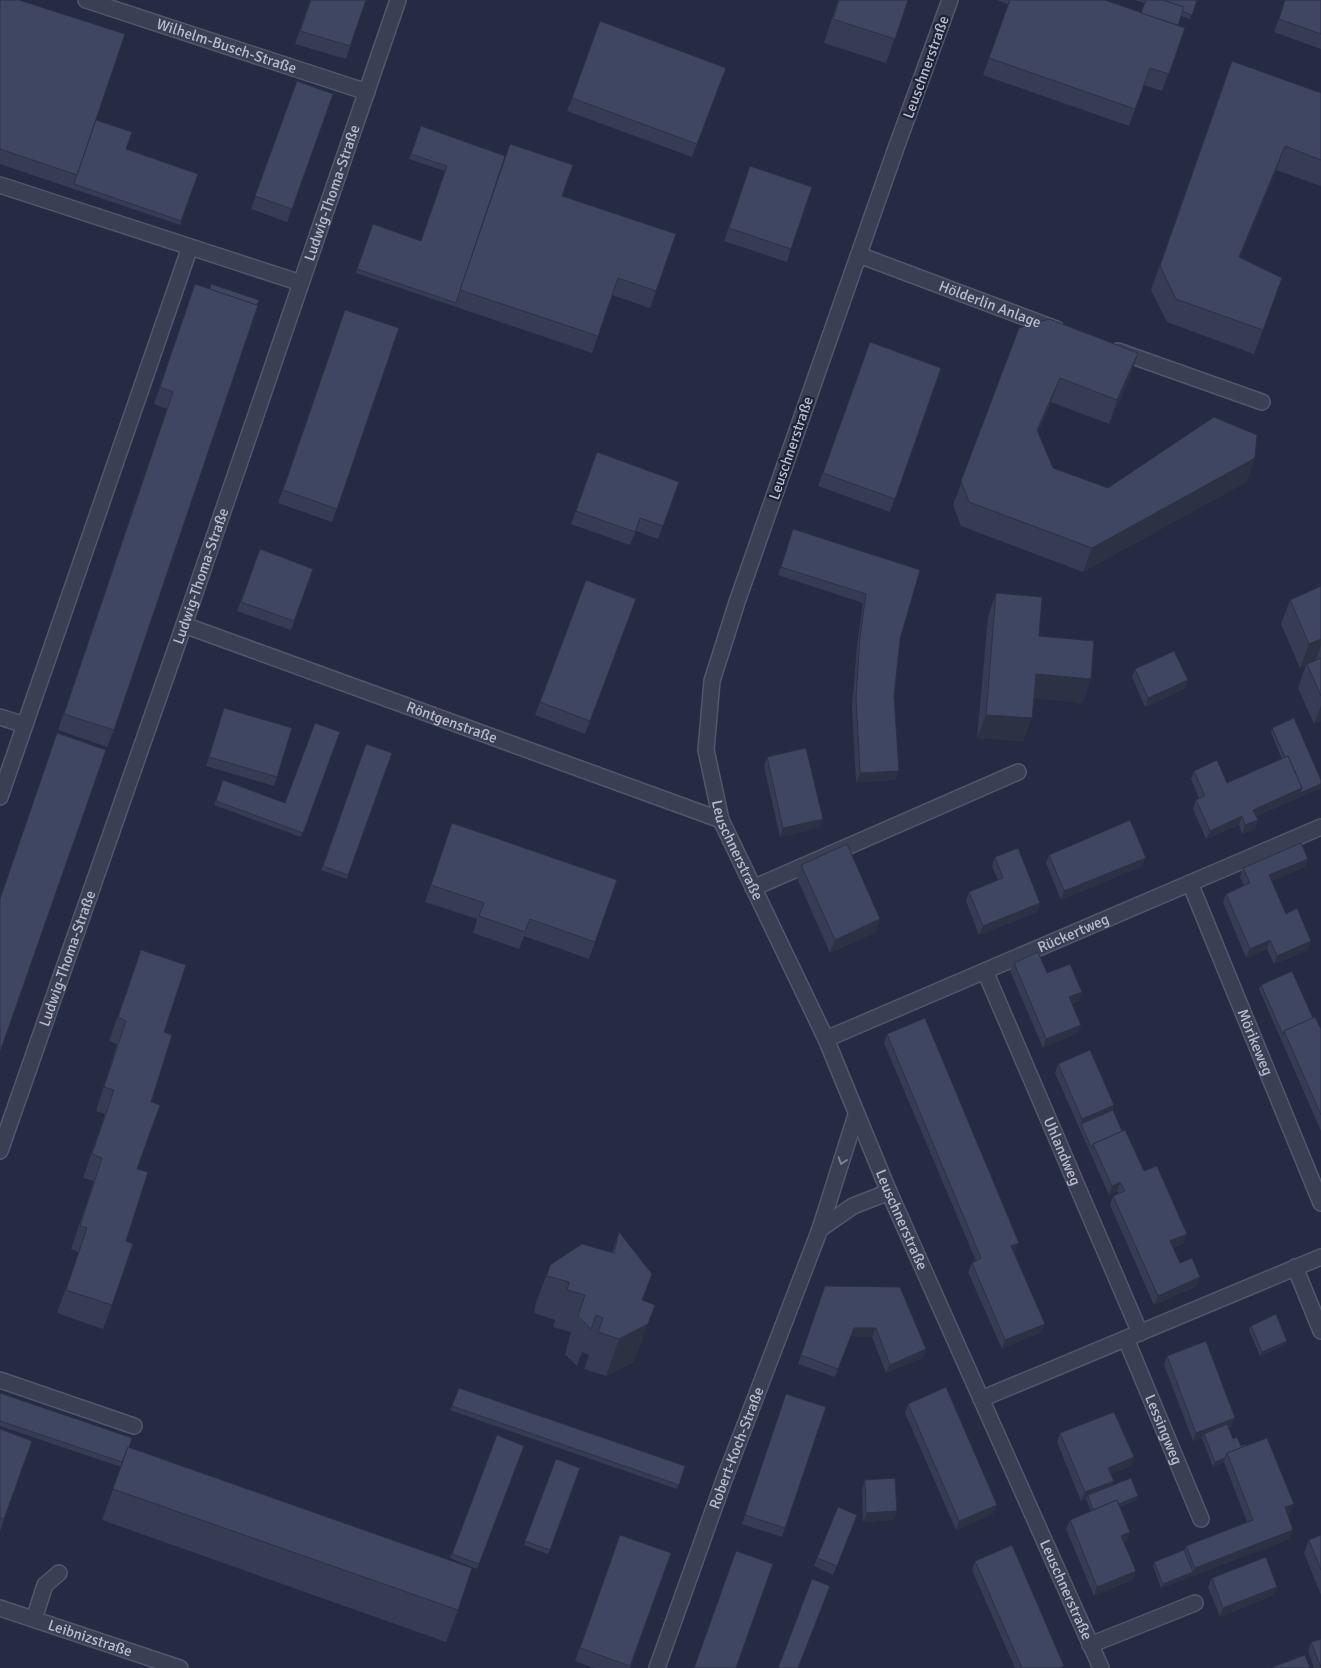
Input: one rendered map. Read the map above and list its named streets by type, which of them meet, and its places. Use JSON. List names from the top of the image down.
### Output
{
  "streets": {
    "street": [
      "Wilhelm-Busch-Straße",
      "Leuschnerstraße",
      "Ludwig-Thoma-Straße",
      "Hölderlin Anlage",
      "Röntgenstraße",
      "Rückertweg",
      "Mörikeweg",
      "Uhlandweg",
      "Lessingweg",
      "Robert-Koch-Straße",
      "Leibnizstraße"
    ]
  },
  "crossings": [
    ["Wilhelm-Busch-Straße", "Ludwig-Thoma-Straße"],
    ["Leuschnerstraße", "Hölderlin Anlage"],
    ["Leuschnerstraße", "Röntgenstraße"],
    ["Leuschnerstraße", "Rückertweg"],
    ["Leuschnerstraße", "Robert-Koch-Straße"],
    ["Ludwig-Thoma-Straße", "Röntgenstraße"],
    ["Rückertweg", "Mörikeweg"],
    ["Rückertweg", "Uhlandweg"]
  ]
}
